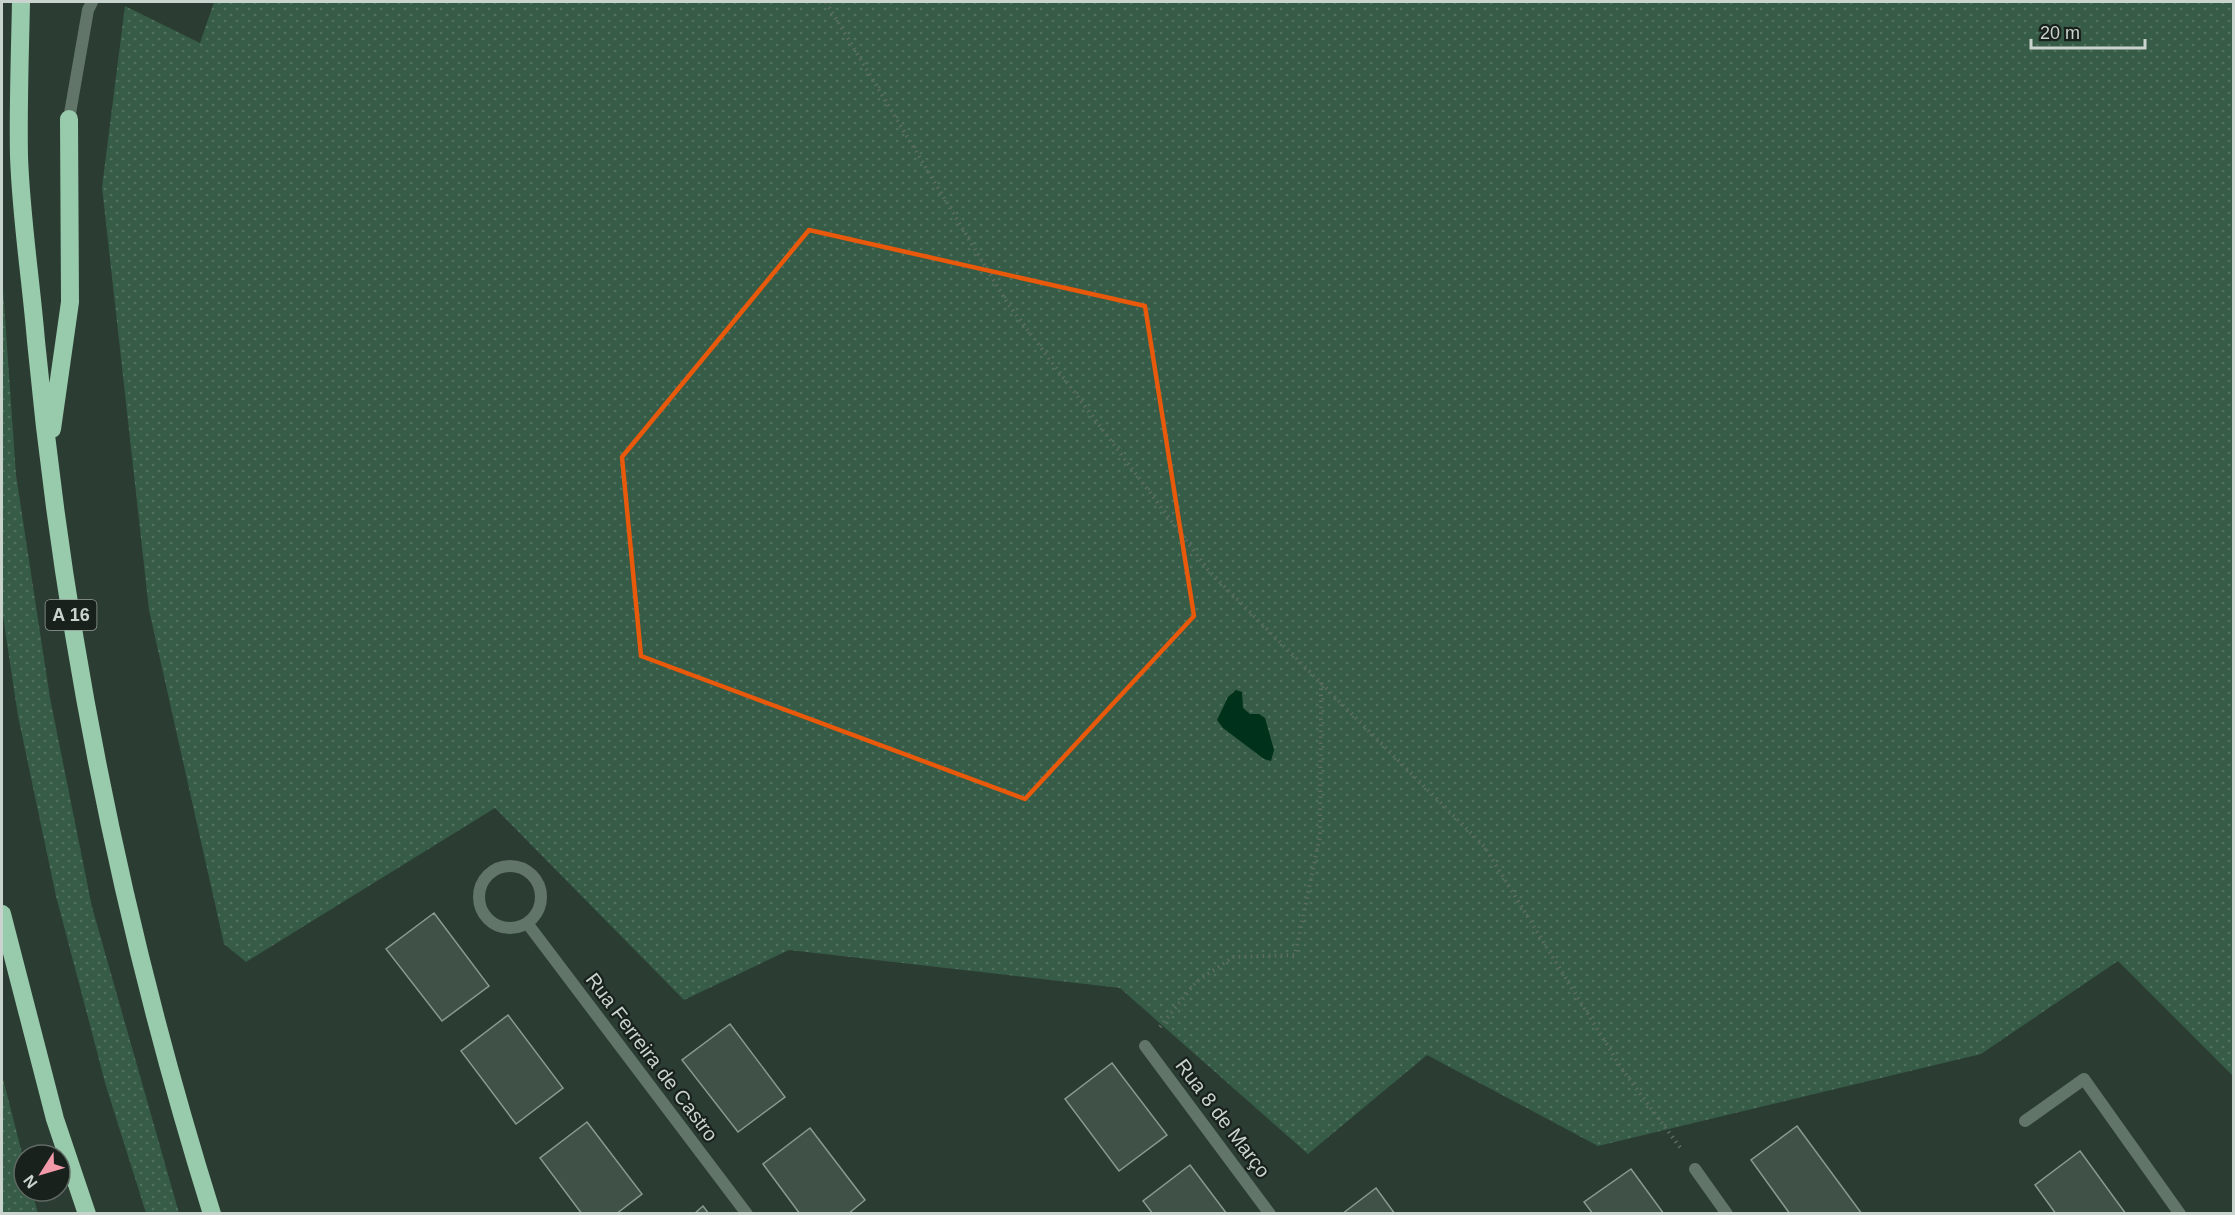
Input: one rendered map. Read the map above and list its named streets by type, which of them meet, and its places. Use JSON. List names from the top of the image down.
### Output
{
  "streets": {
    "highway": ["A 16"],
    "street": ["Rua Ferreira de Castro", "Rua 8 de Março"]
  },
  "scale_bar": "20 m",
  "north": "bottom left"
}
